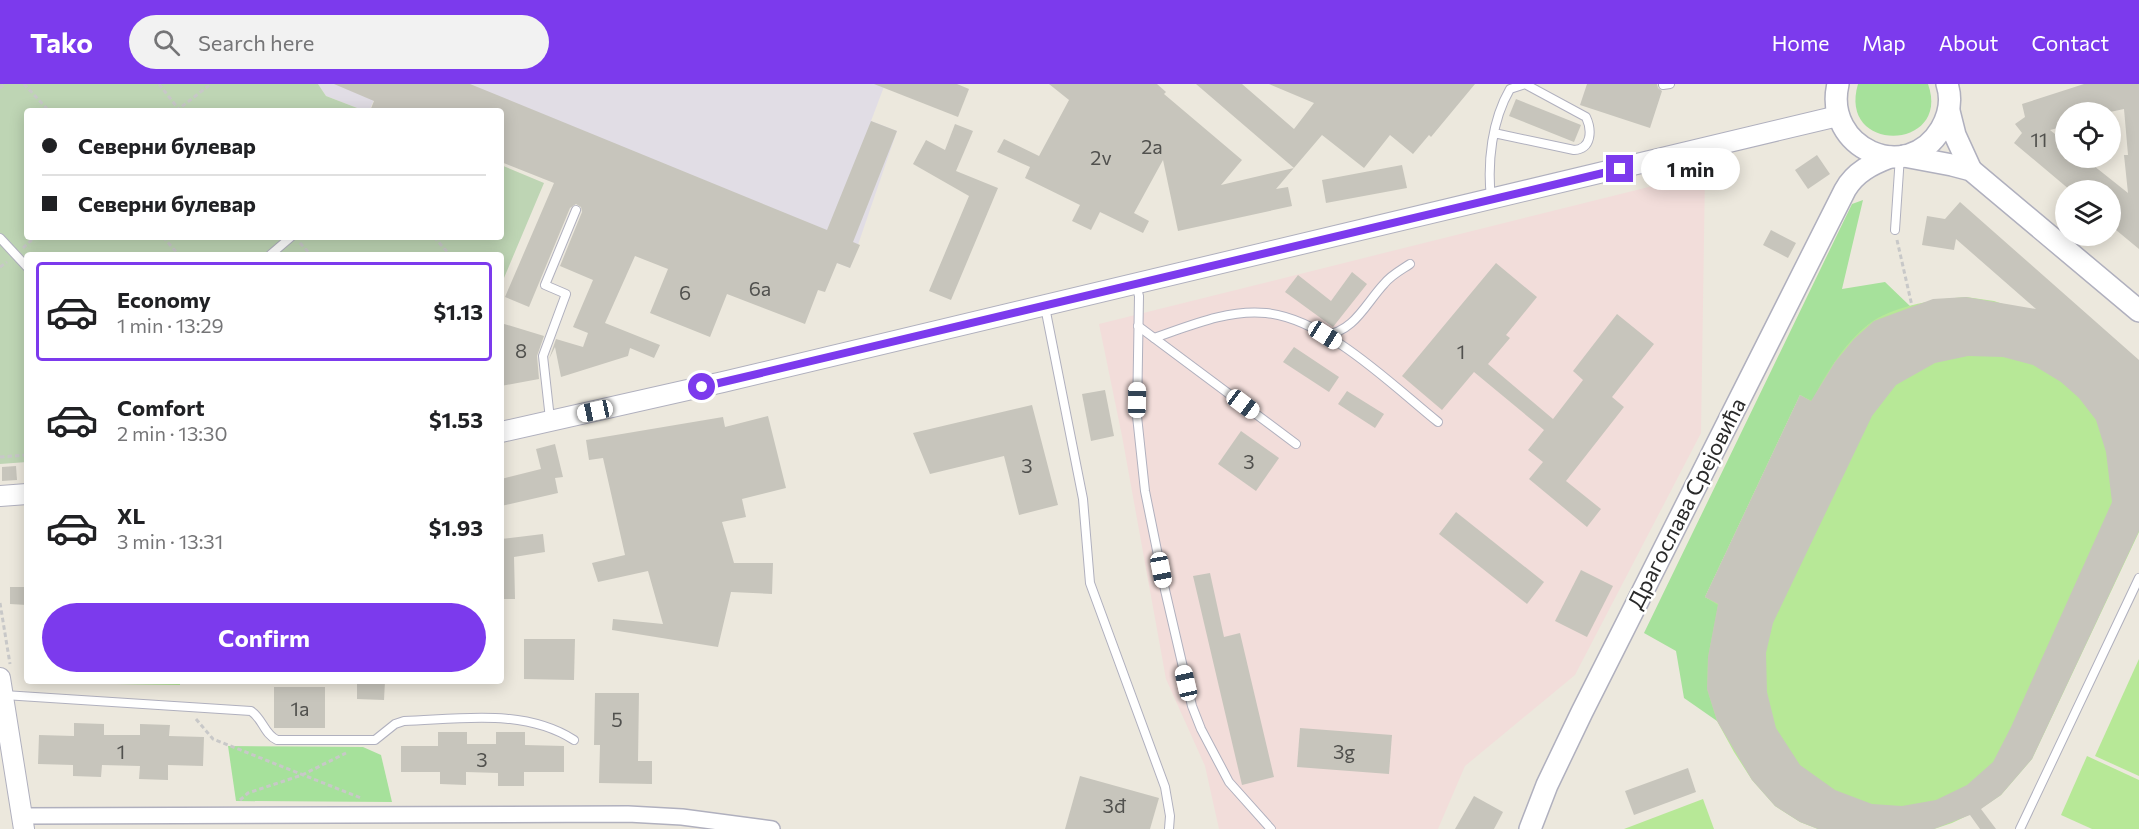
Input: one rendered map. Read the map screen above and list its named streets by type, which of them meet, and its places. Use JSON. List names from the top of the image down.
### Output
{
  "streets": {
    "main road": ["Драгослава Срејовића"]
  },
  "house_numbers": [
    "11",
    "2a",
    "2v",
    "6a",
    "6",
    "8",
    "1",
    "3",
    "3",
    "1a",
    "5",
    "1",
    "3g",
    "3",
    "3đ"
  ],
  "page": {
    "header": "Tako",
    "search": "Search here",
    "nav": [
      "Home",
      "Map",
      "About",
      "Contact"
    ],
    "banner": ["Северни булевар", "Северни булевар"],
    "bubble": "1 min",
    "list": [
      {
        "name": "Economy",
        "note": "1 min · 13:29",
        "value": "$1.13"
      },
      {
        "name": "Comfort",
        "note": "2 min · 13:30",
        "value": "$1.53"
      },
      {
        "name": "XL",
        "note": "3 min · 13:31",
        "value": "$1.93"
      }
    ],
    "buttons": "Confirm"
  }
}
